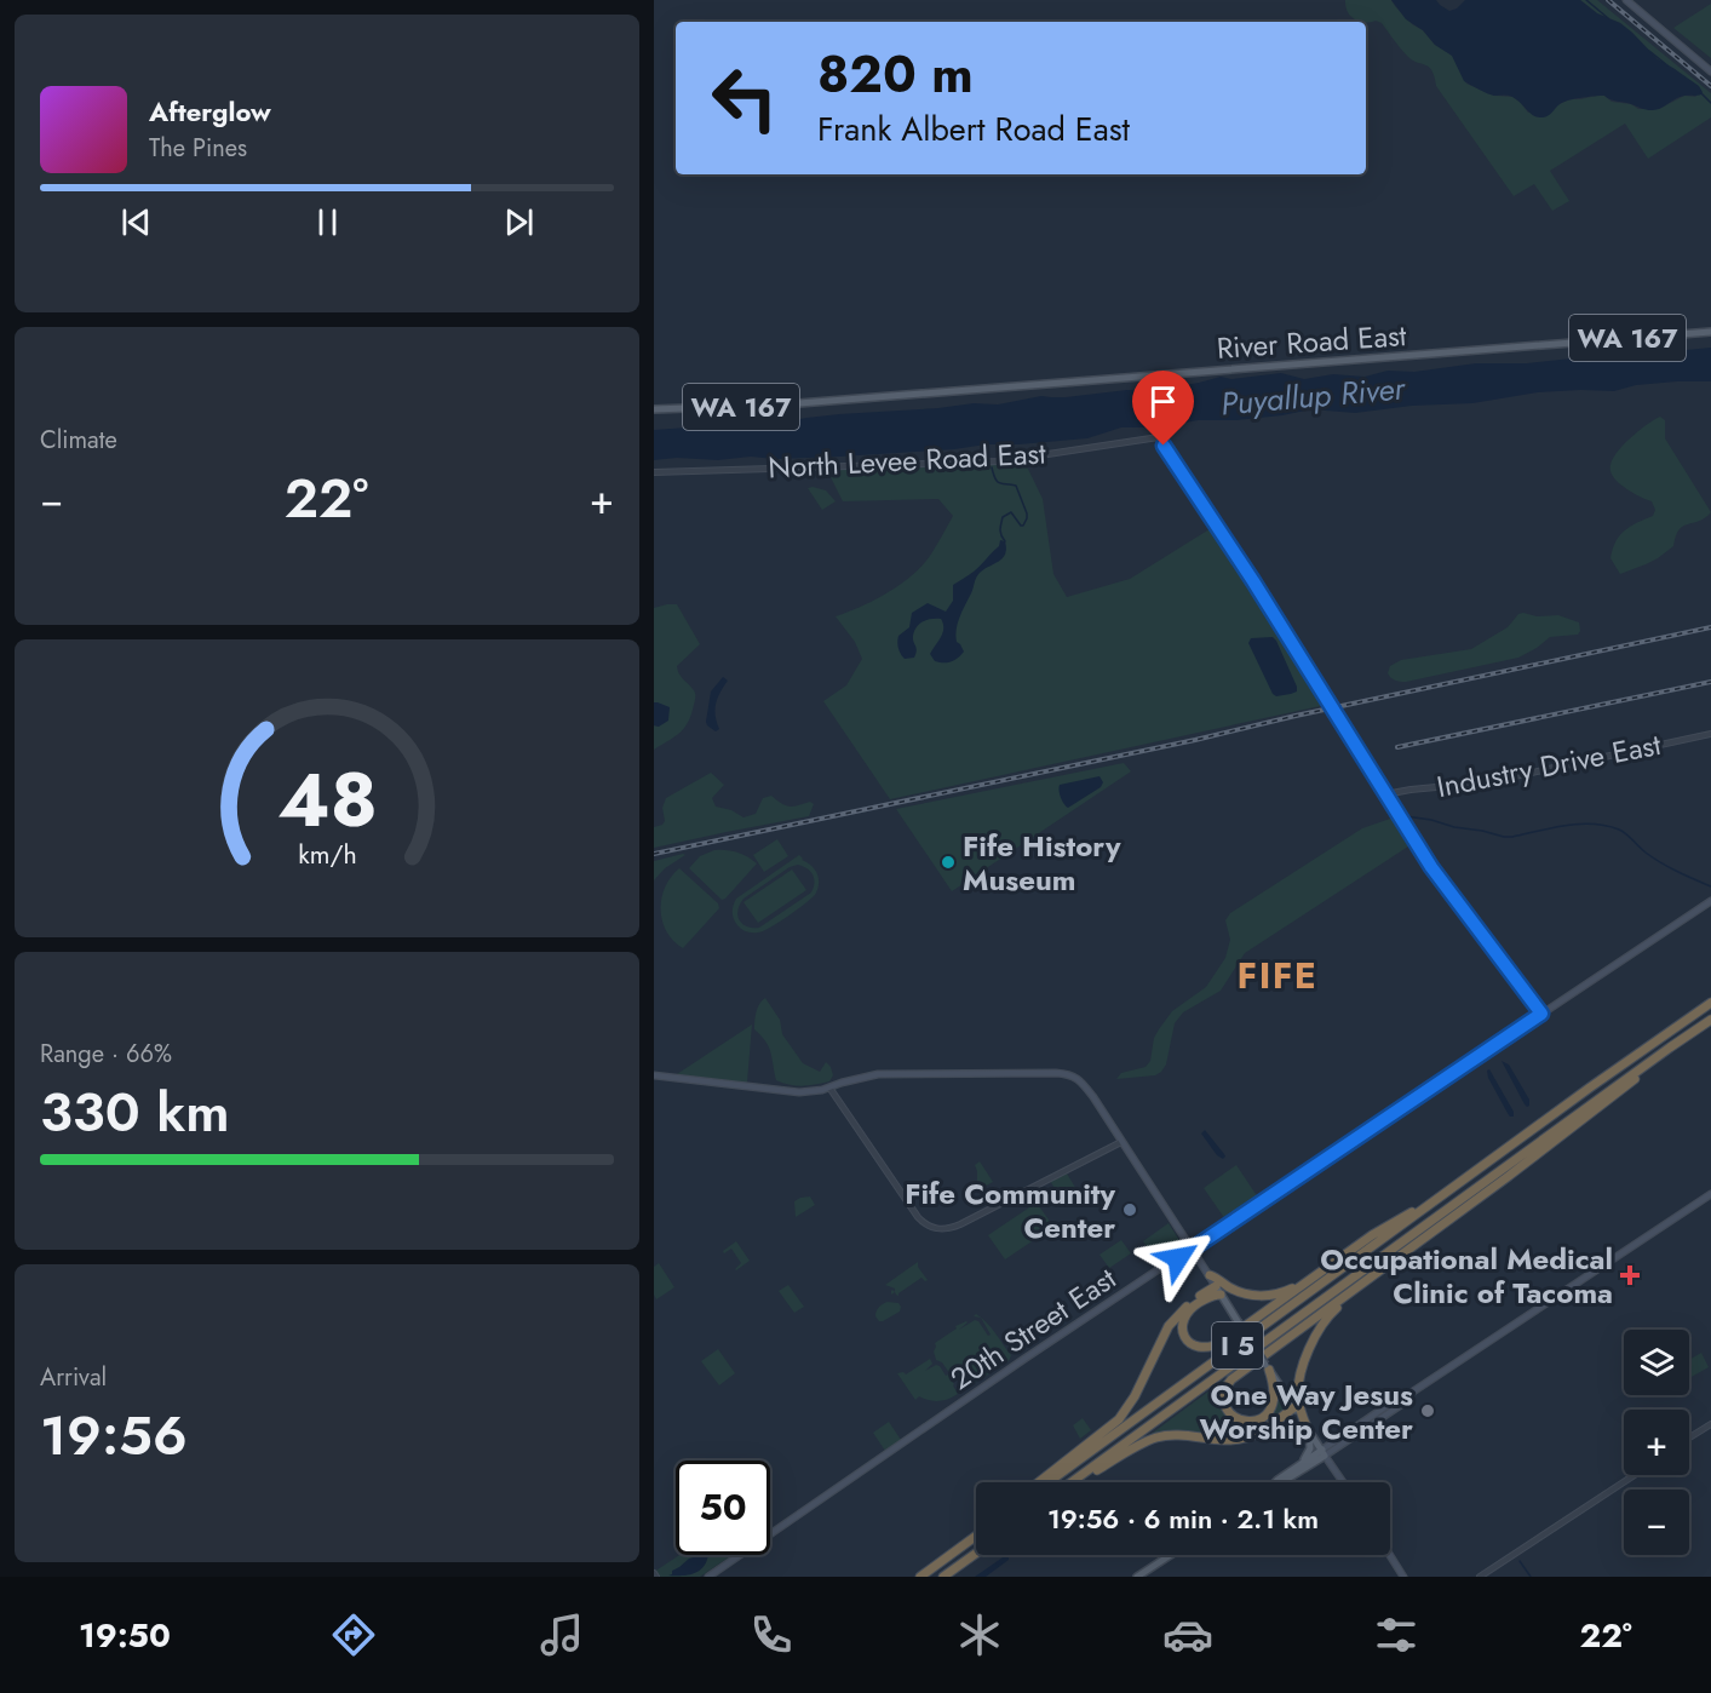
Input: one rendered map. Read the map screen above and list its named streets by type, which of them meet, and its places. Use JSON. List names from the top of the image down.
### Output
{
  "streets": {
    "highway": ["I 5"],
    "main road": ["WA 167", "River Road East", "20th Street East"],
    "street": ["North Levee Road East", "Industry Drive East"]
  },
  "crossings": [
    ["North Levee Road East", "Industry Drive East"]
  ],
  "districts": ["FIFE"],
  "water": ["Puyallup River"],
  "places": {
    "other": ["Fife History Museum", "Fife Community Center", "One Way Jesus Worship Center"],
    "health": ["Occupational Medical Clinic of Tacoma"]
  },
  "page": {
    "turn": ["820 m", "Frank Albert Road East"],
    "song": ["Afterglow", "The Pines"],
    "tile": [
      "Climate",
      ["Range · 66%", "330 km"],
      ["Arrival", "19:56"]
    ],
    "heat": ["−", "22°", "+"],
    "map_buttons": ["+", "−"],
    "limit": "50",
    "trip": "19:56 · 6 min · 2.1 km",
    "tabs": ["19:50", "22°"],
    "gauge": ["48", "km/h"]
  }
}
